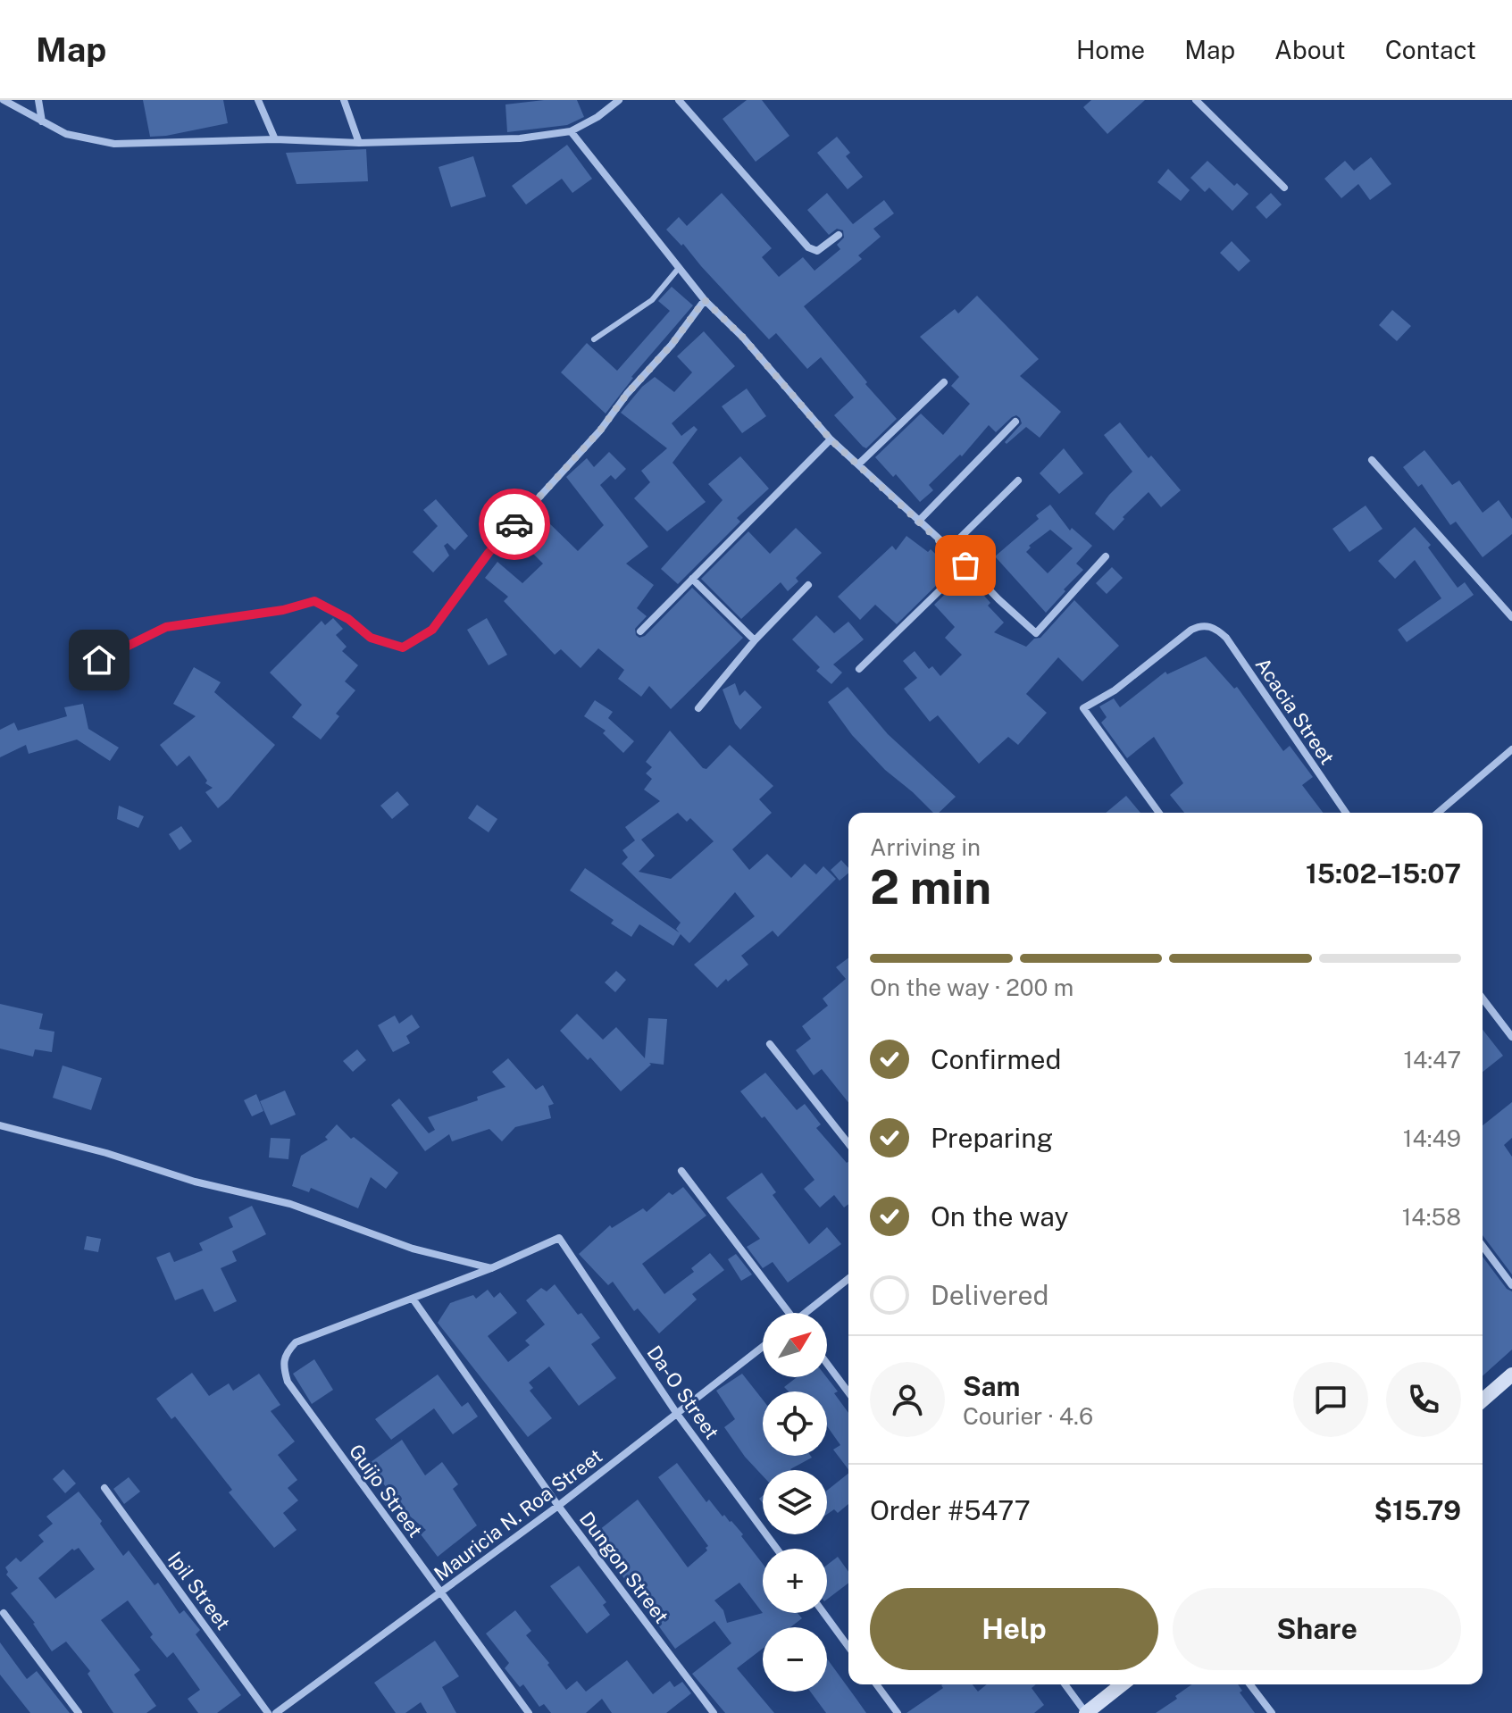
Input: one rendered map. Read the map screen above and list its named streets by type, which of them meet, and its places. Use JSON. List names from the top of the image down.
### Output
{
  "streets": {
    "street": [
      "Acacia Street",
      "Da-O Street",
      "Guijo Street",
      "Mauricia N. Roa Street",
      "Dungon Street",
      "Ipil Street"
    ]
  },
  "crossings": [
    ["Da-O Street", "Mauricia N. Roa Street"],
    ["Guijo Street", "Mauricia N. Roa Street"],
    ["Guijo Street", "Dungon Street"],
    ["Mauricia N. Roa Street", "Dungon Street"]
  ],
  "north": "top right",
  "page": {
    "header": "Map",
    "nav": [
      "Home",
      "Map",
      "About",
      "Contact"
    ],
    "heading": ["2 min", "Arriving in", "15:02–15:07"],
    "panel": [
      "Sam",
      "Courier · 4.6",
      "Order #5477",
      "$15.79"
    ],
    "bar": "On the way · 200 m",
    "list": [
      ["Confirmed", "14:47"],
      ["Preparing", "14:49"],
      ["On the way", "14:58"],
      "Delivered"
    ],
    "map_buttons": ["+", "−"],
    "buttons": ["Help", "Share"]
  }
}
